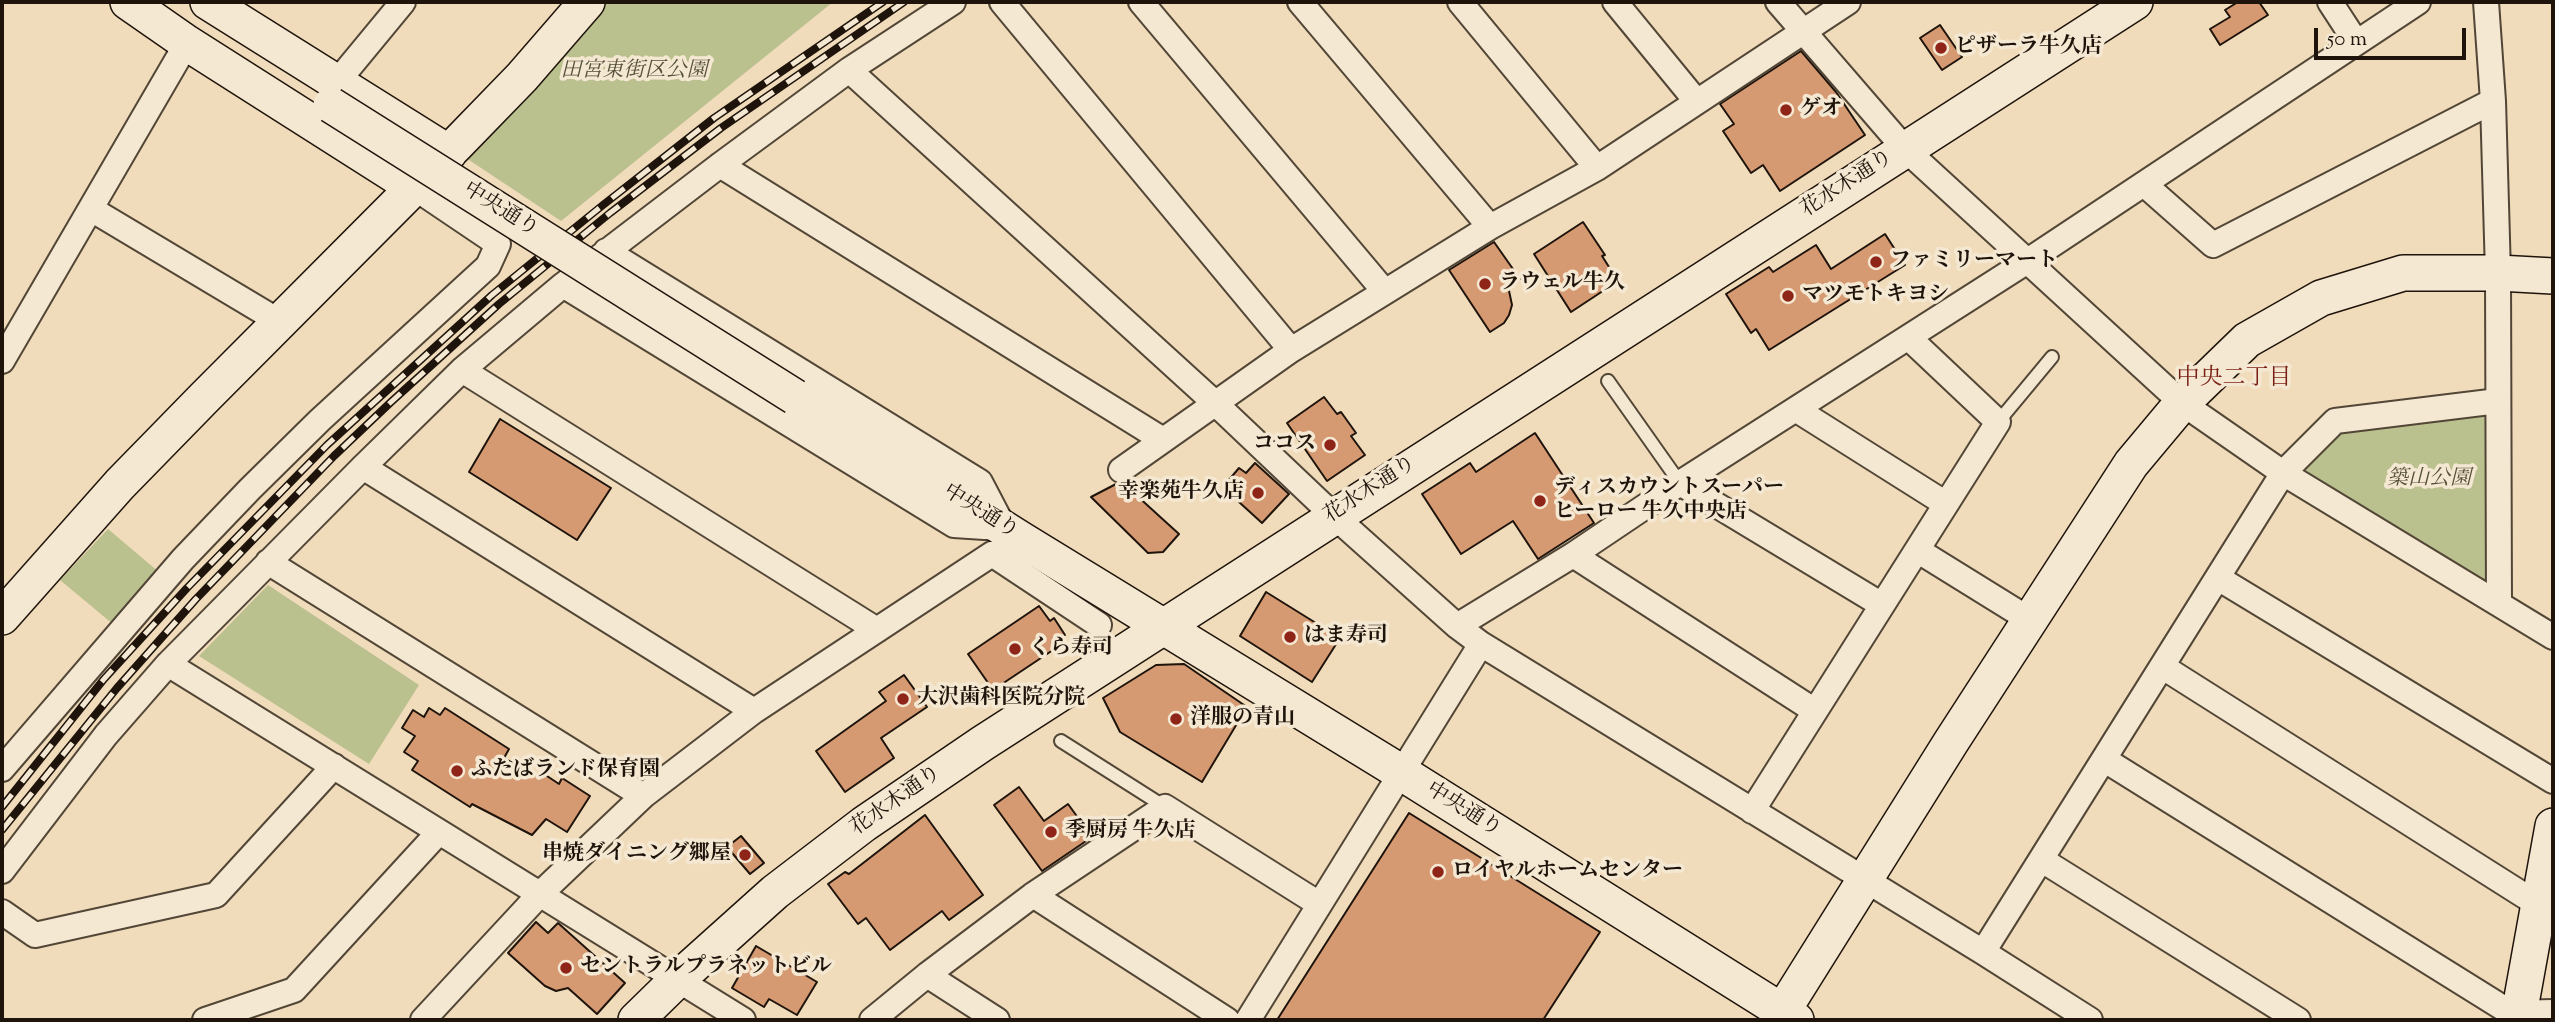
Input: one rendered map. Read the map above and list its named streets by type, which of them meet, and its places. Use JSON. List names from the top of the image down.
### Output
{
  "streets": {
    "street": ["花水木通り", "中央通り"]
  },
  "crossings": [
    ["花水木通り", "中央通り"]
  ],
  "districts": ["中央二丁目"],
  "parks": ["田宮東街区公園", "築山公園"],
  "places": [
    "ピザーラ牛久店",
    "ゲオ",
    "ファミリーマート",
    "ラウェル牛久",
    "マツモトキヨシ",
    "ココス",
    "幸楽苑牛久店",
    "ディスカウントスーパー ヒーロー 牛久中央店",
    "はま寿司",
    "くら寿司",
    "大沢歯科医院分院",
    "洋服の青山",
    "ふたばランド保育園",
    "季厨房 牛久店",
    "串焼ダイニング郷屋",
    "ロイヤルホームセンター",
    "セントラルプラネットビル"
  ],
  "scale_bar": "50 m"
}
